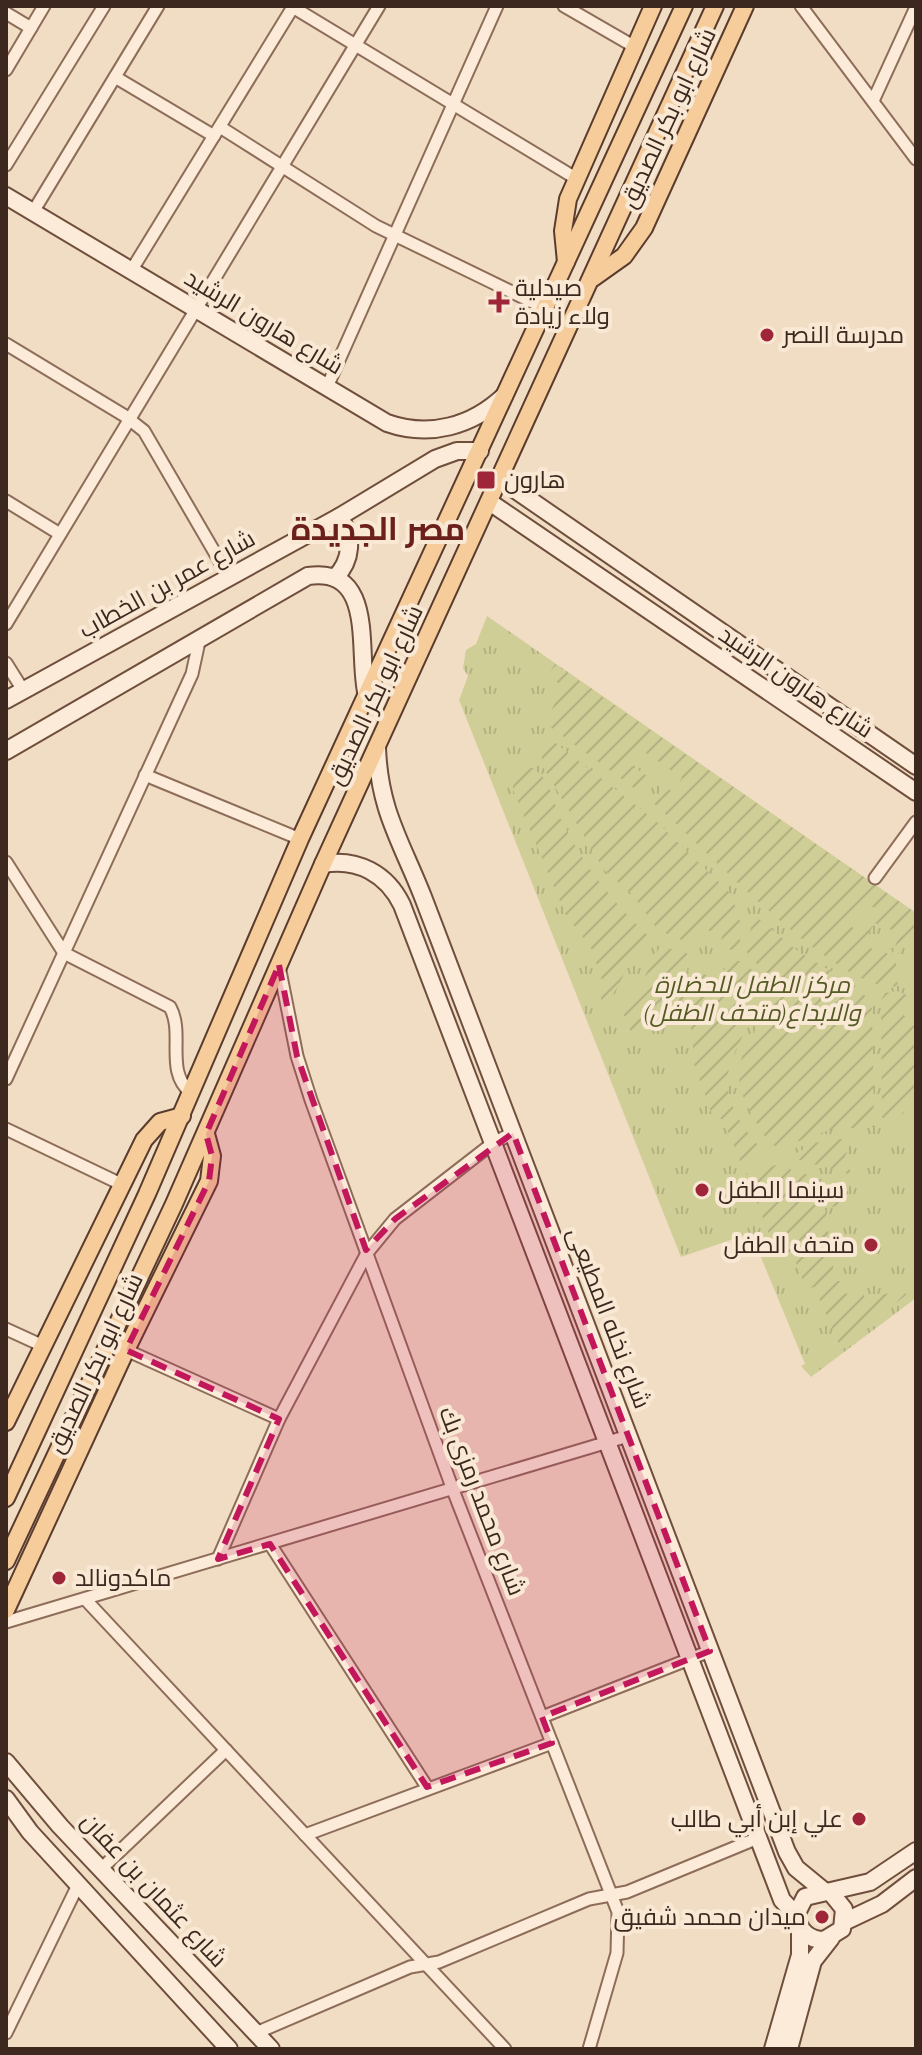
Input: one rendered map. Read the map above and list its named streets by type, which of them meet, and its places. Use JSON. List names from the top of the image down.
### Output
{
  "streets": {
    "main road": ["شارع ابو بكر الصديق"],
    "street": [
      "شارع هارون الرشيد",
      "شارع عمر بن الخطاب",
      "شارع نخله المطيعى",
      "شارع محمد رمزى بك",
      "شارع عثمان بن عفان"
    ]
  },
  "crossings": [
    ["شارع ابو بكر الصديق", "شارع هارون الرشيد"],
    ["شارع ابو بكر الصديق", "شارع عمر بن الخطاب"],
    ["شارع ابو بكر الصديق", "شارع نخله المطيعى"],
    ["شارع ابو بكر الصديق", "شارع محمد رمزى بك"]
  ],
  "districts": ["مصر الجديدة"],
  "parks": ["مركز الطفل للحضارة والابداع(متحف الطفل)"],
  "places": {
    "health": ["صيدلية ولاء زيادة"],
    "other": [
      "مدرسة النصر",
      "سينما الطفل",
      "متحف الطفل",
      "ماكدونالد",
      "علي إبن أبي طالب",
      "ميدان محمد شفيق"
    ],
    "transit": ["هارون"]
  }
}
